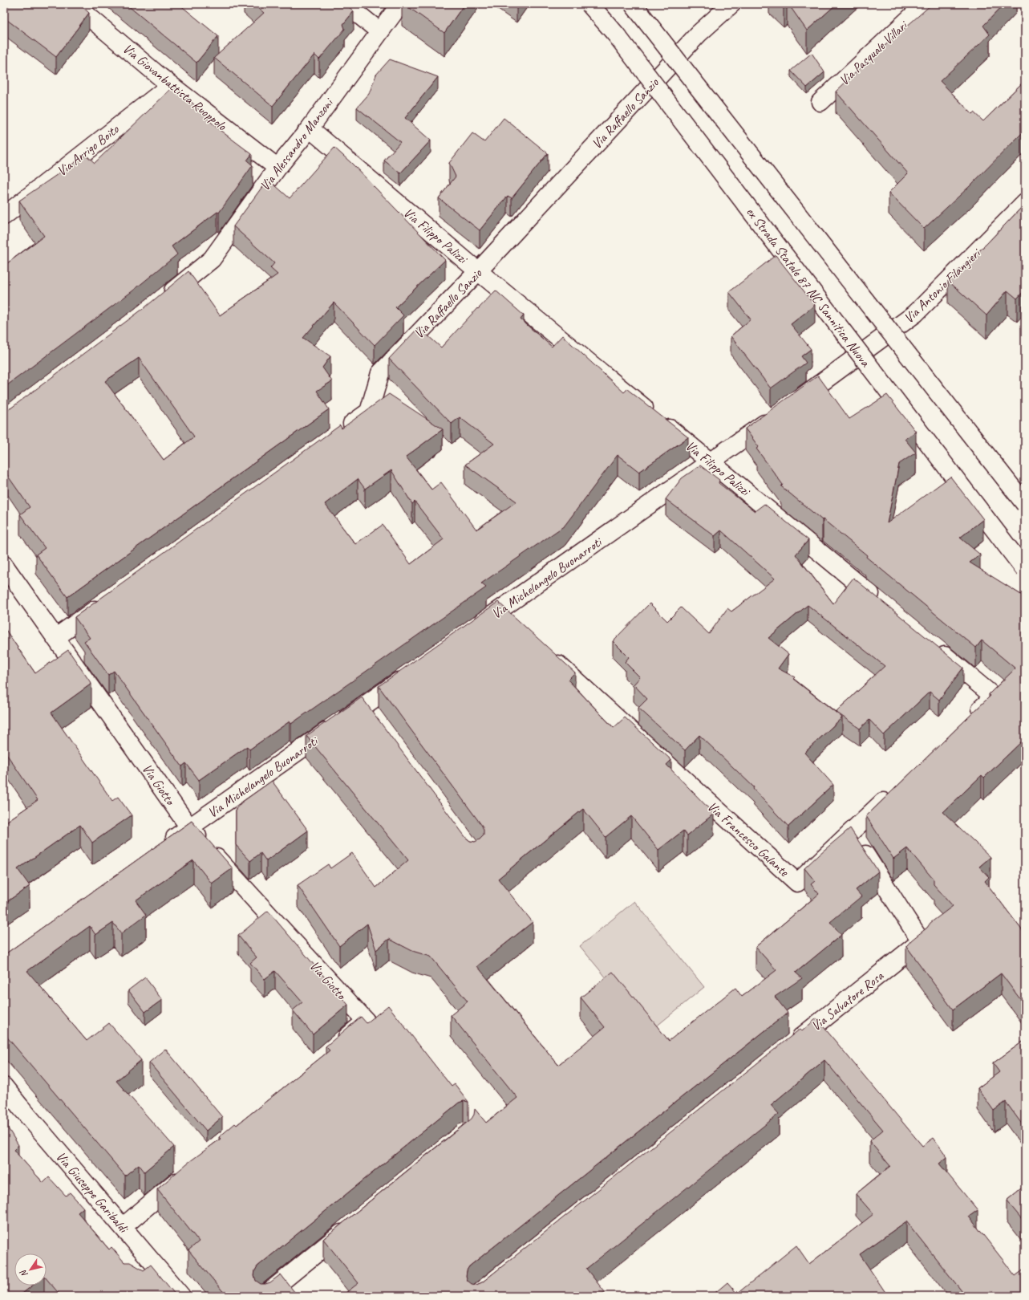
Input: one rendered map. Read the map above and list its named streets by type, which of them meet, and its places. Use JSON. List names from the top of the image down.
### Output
{
  "streets": {
    "main road": [
      "Via Pasquale Villari",
      "Via Giovanbattista Ruoppolo",
      "Via Raffaello Sanzio",
      "Via Alessandro Manzoni",
      "Via Arrigo Boito",
      "Via Filippo Palizzi",
      "Via Antonio Filangieri",
      "ex Strada Statale 87 NC Sannitica Nuova",
      "Via Michelangelo Buonarroti",
      "Via Giotto",
      "Via Francesco Galante",
      "Via Salvatore Rosa",
      "Via Giuseppe Garibaldi"
    ]
  },
  "crossings": [
    ["Via Giovanbattista Ruoppolo", "Via Alessandro Manzoni"],
    ["Via Giovanbattista Ruoppolo", "Via Arrigo Boito"],
    ["Via Raffaello Sanzio", "Via Filippo Palizzi"],
    ["Via Alessandro Manzoni", "Via Filippo Palizzi"],
    ["Via Filippo Palizzi", "Via Antonio Filangieri"],
    ["Via Filippo Palizzi", "Via Michelangelo Buonarroti"],
    ["Via Antonio Filangieri", "Via Michelangelo Buonarroti"],
    ["Via Michelangelo Buonarroti", "Via Giotto"],
    ["Via Francesco Galante", "Via Salvatore Rosa"]
  ],
  "north": "bottom left"
}
